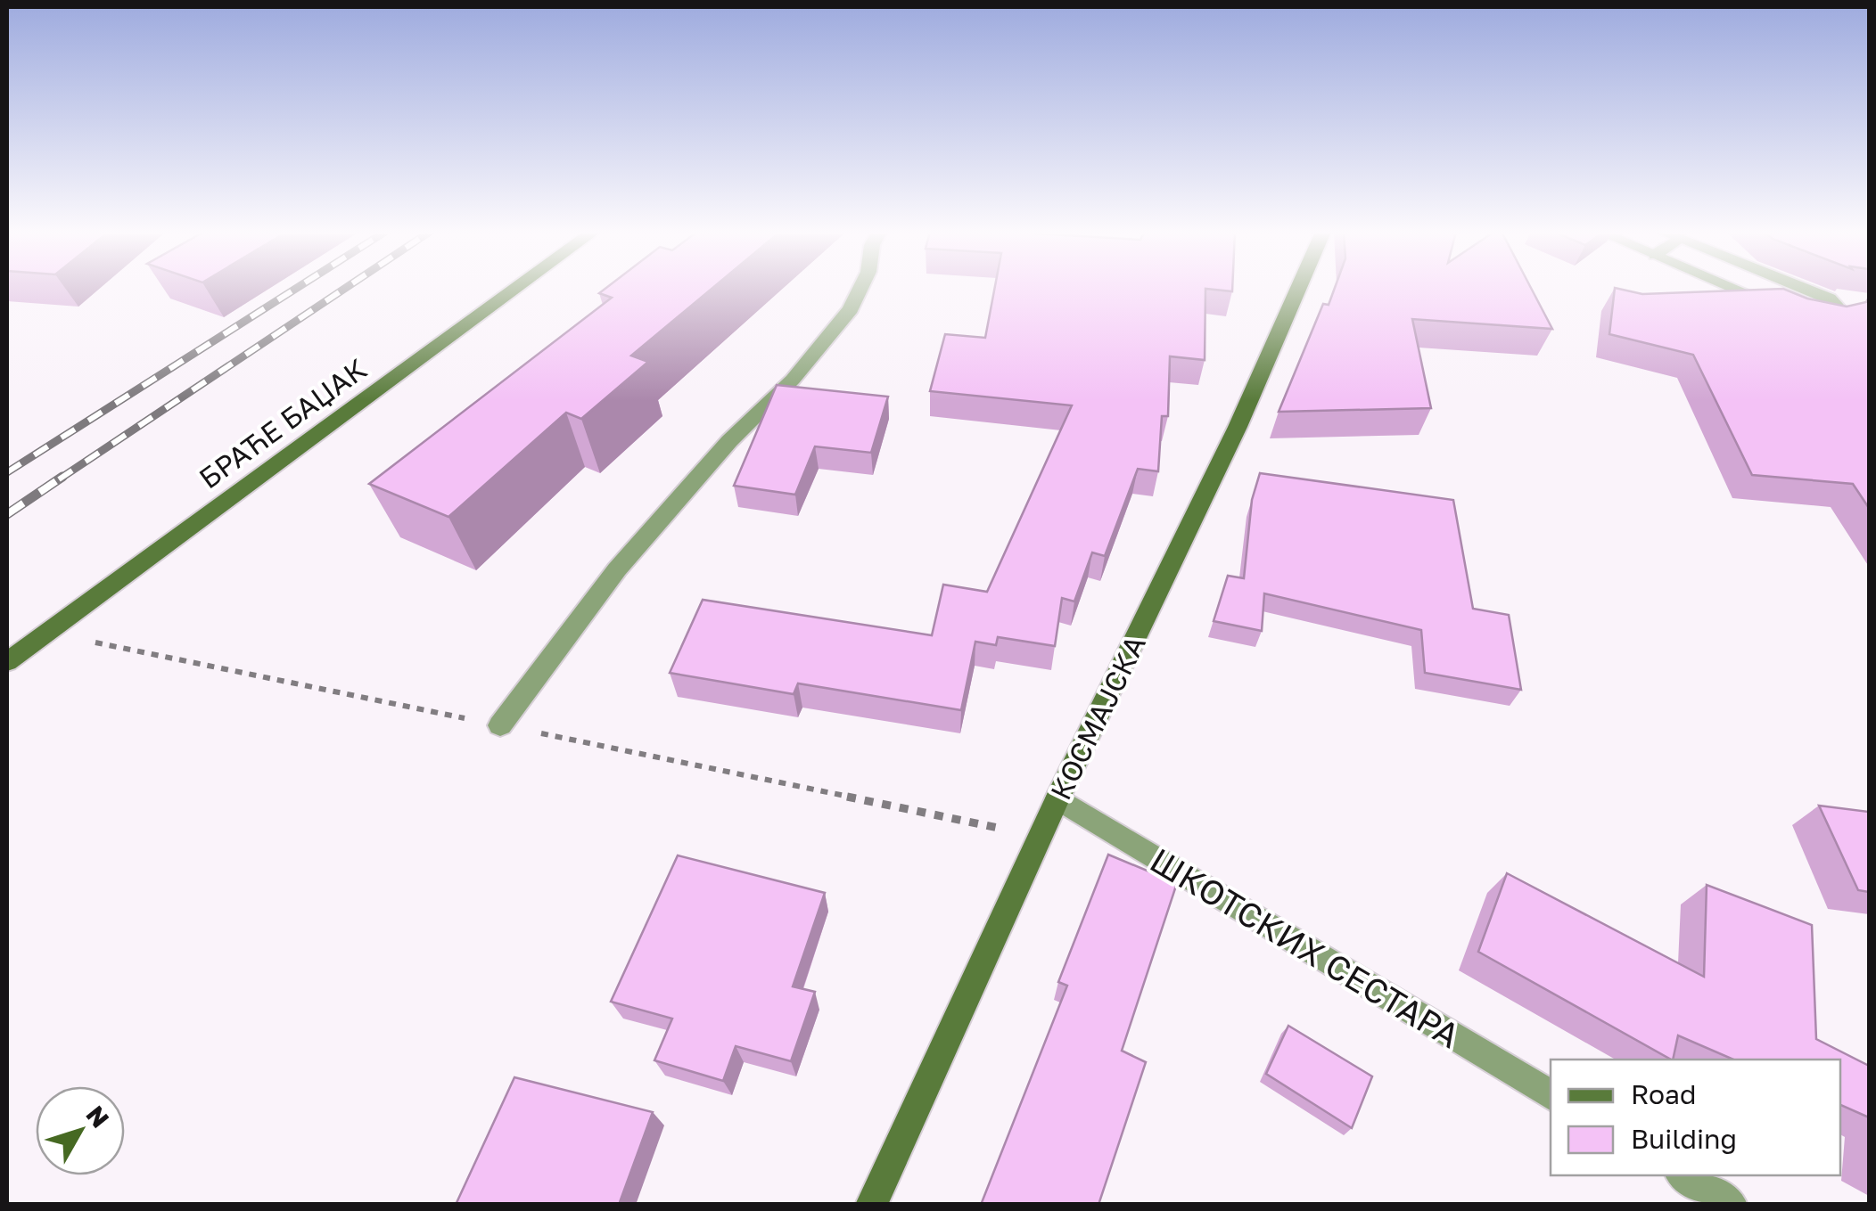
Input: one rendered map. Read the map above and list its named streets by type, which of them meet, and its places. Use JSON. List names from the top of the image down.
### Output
{
  "streets": {
    "street": ["БРАЋЕ БАЏАК", "КОСМАЈСКА", "ШКОТСКИХ СЕСТАРА"]
  },
  "crossings": [
    ["КОСМАЈСКА", "ШКОТСКИХ СЕСТАРА"]
  ],
  "legend": ["Road", "Building"],
  "north": "top right"
}
